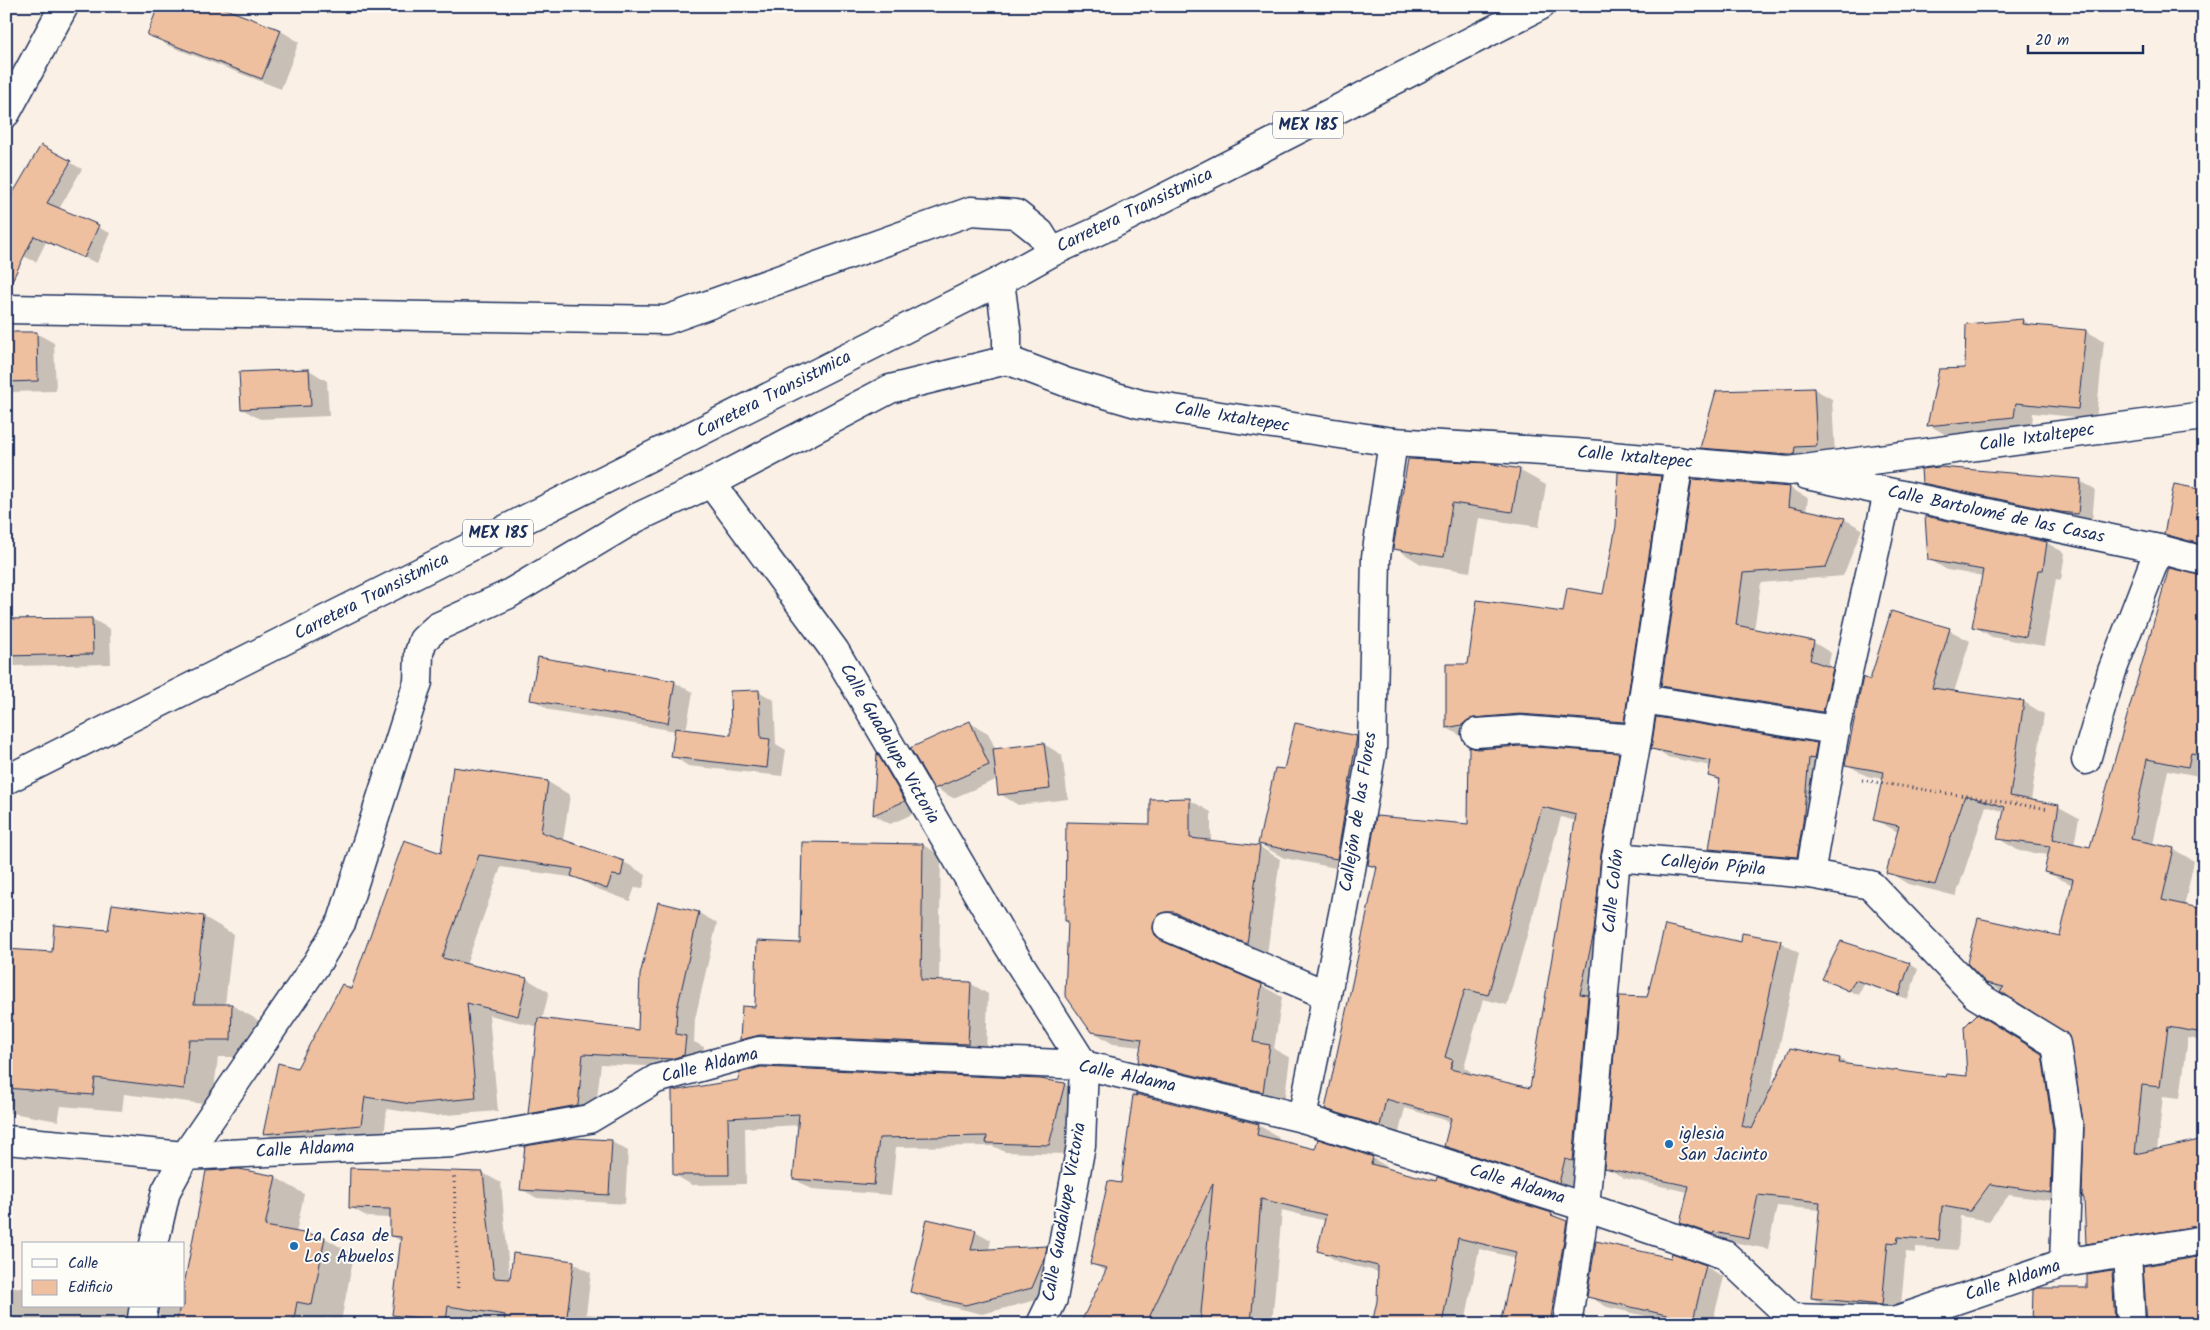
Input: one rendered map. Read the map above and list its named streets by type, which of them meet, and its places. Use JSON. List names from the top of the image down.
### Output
{
  "streets": {
    "street": [
      "MEX 185",
      "Carretera Transistmica",
      "Calle Ixtaltepec",
      "Calle Bartolomé de las Casas",
      "Calle Guadalupe Victoria",
      "Callejón de las Flores",
      "Callejón Pípila",
      "Calle Colón",
      "Calle Aldama"
    ]
  },
  "crossings": [
    ["Calle Ixtaltepec", "Calle Bartolomé de las Casas"],
    ["Calle Ixtaltepec", "Callejón de las Flores"],
    ["Calle Ixtaltepec", "Calle Colón"],
    ["Calle Guadalupe Victoria", "Calle Aldama"],
    ["Callejón de las Flores", "Calle Aldama"],
    ["Callejón Pípila", "Calle Colón"],
    ["Callejón Pípila", "Calle Aldama"],
    ["Calle Colón", "Calle Aldama"]
  ],
  "places": ["iglesia San Jacinto", "La Casa de Los Abuelos"],
  "legend": ["Calle", "Edificio"],
  "scale_bar": "20 m"
}
